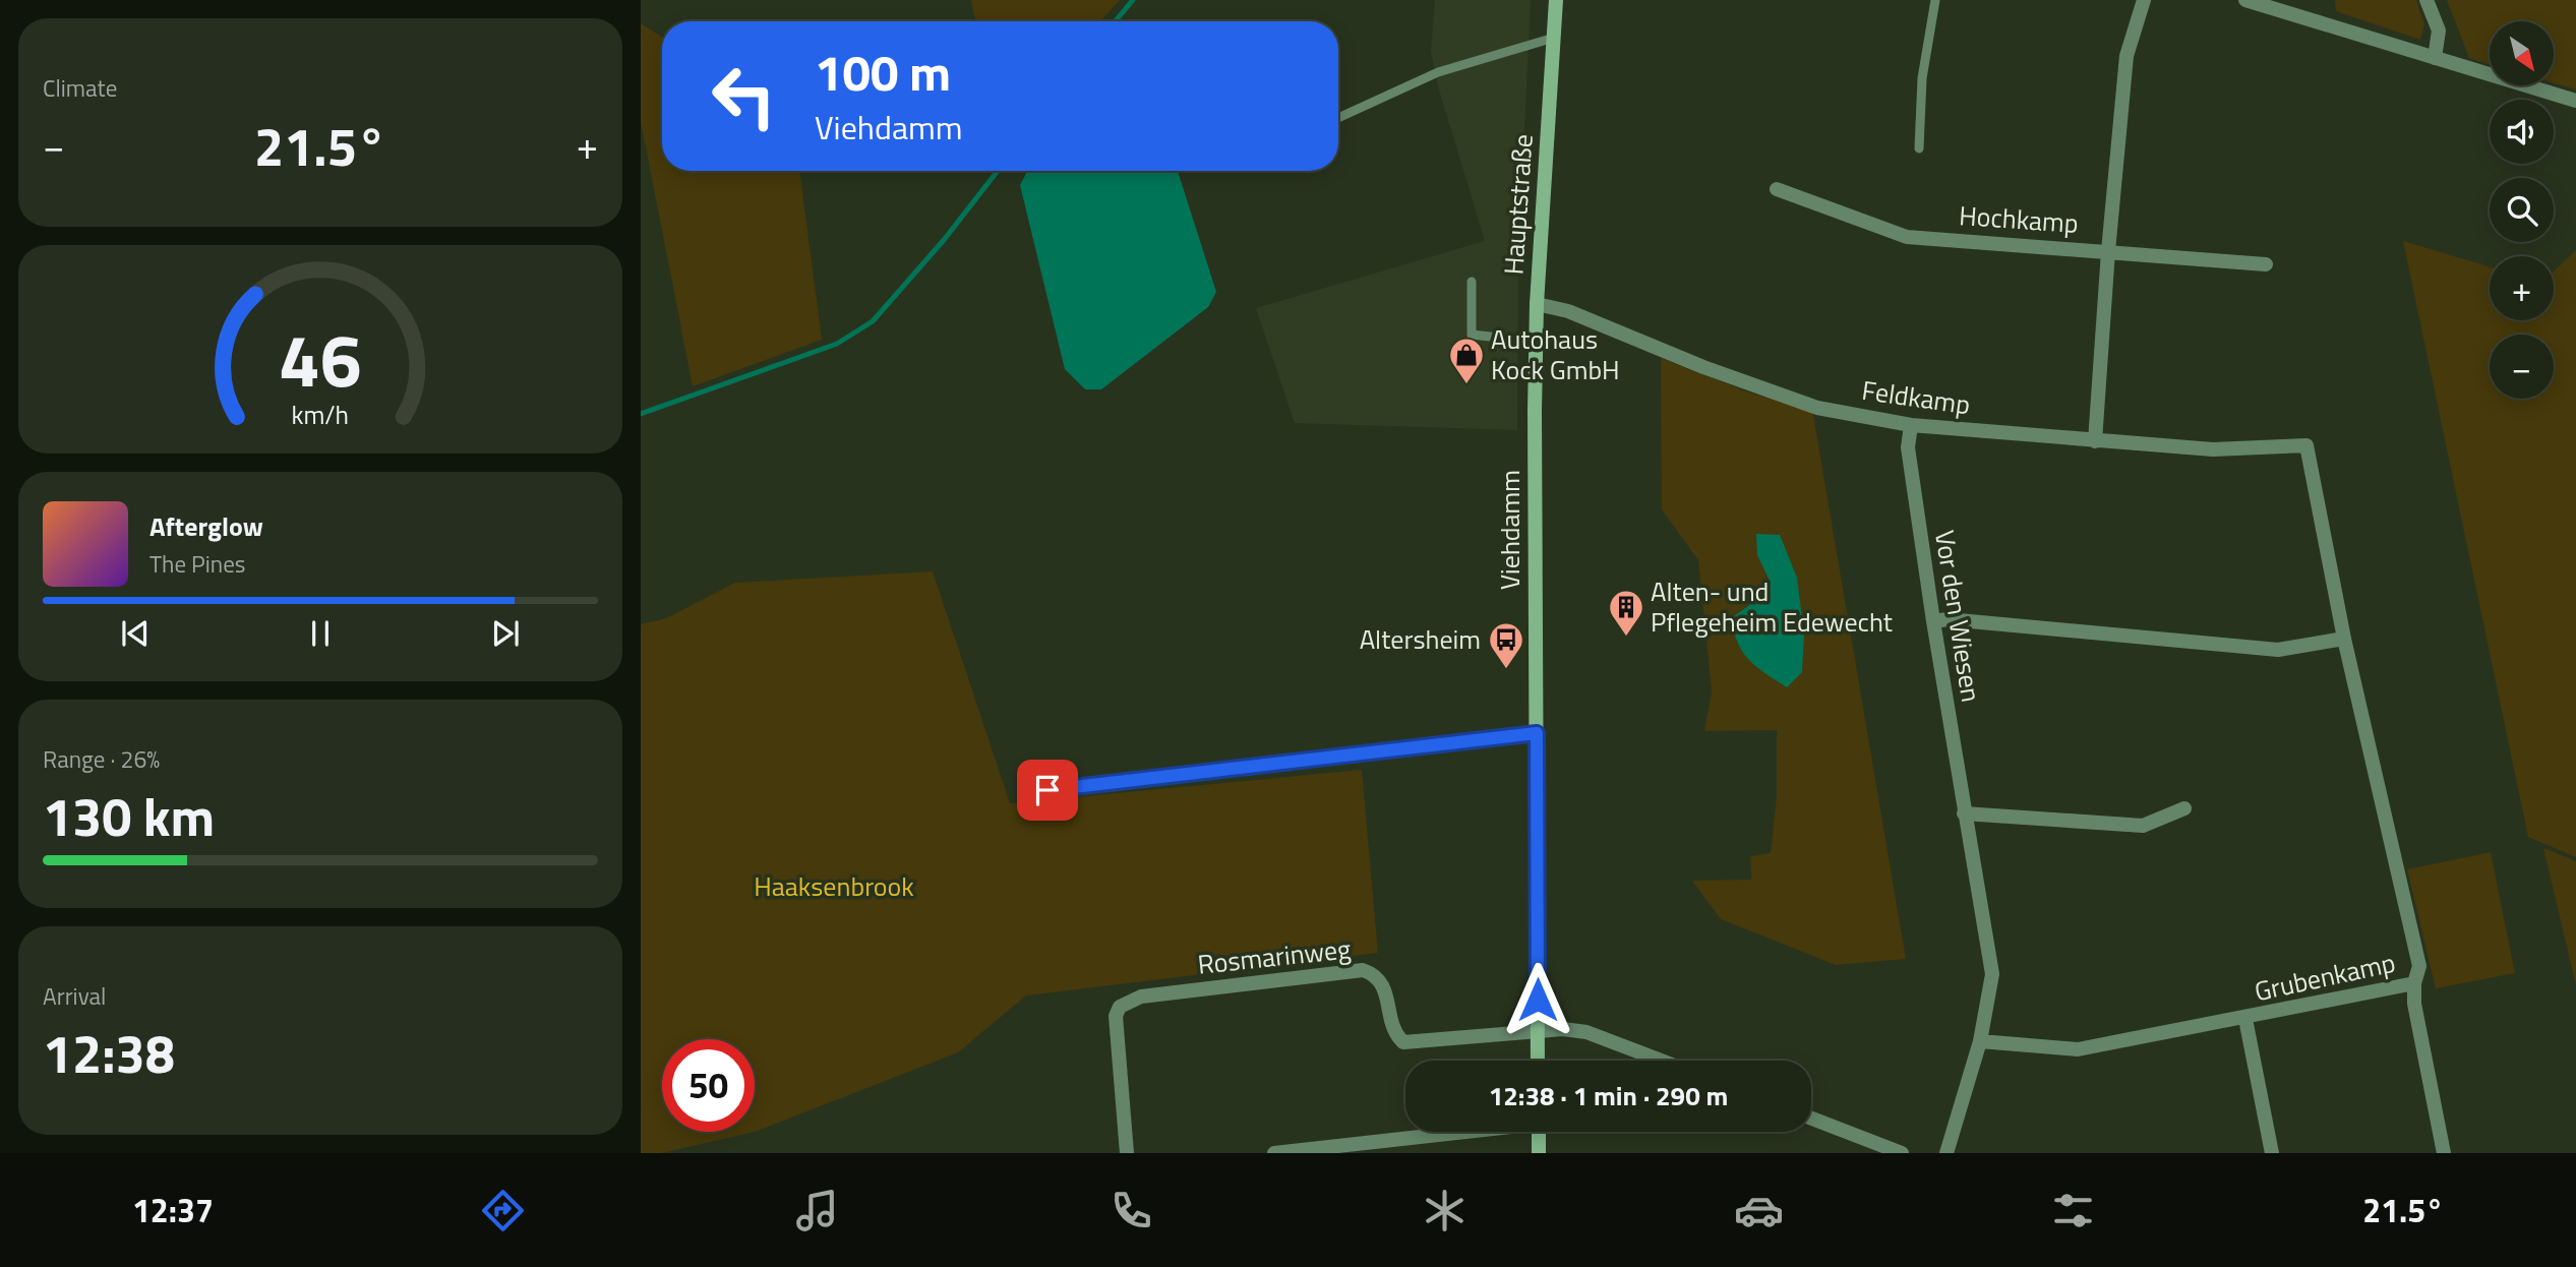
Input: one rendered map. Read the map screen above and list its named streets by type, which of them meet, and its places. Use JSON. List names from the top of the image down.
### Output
{
  "streets": {
    "main road": ["Hauptstraße", "Viehdamm"],
    "street": [
      "Hochkamp",
      "Feldkamp",
      "Vor den Wiesen",
      "Rosmarinweg",
      "Grubenkamp"
    ]
  },
  "crossings": [
    ["Hauptstraße", "Feldkamp"],
    ["Hauptstraße", "Viehdamm"],
    ["Feldkamp", "Vor den Wiesen"],
    ["Feldkamp", "Grubenkamp"],
    ["Viehdamm", "Rosmarinweg"],
    ["Vor den Wiesen", "Grubenkamp"]
  ],
  "parks": ["Haaksenbrook"],
  "places": {
    "shop": ["Autohaus Kock GmbH"],
    "building": ["Alten- und Pflegeheim Edewecht"],
    "bus stop": ["Altersheim"]
  },
  "north": "bottom right",
  "page": {
    "tile": [
      "Climate",
      ["Range · 26%", "130 km"],
      ["Arrival", "12:38"]
    ],
    "map_buttons": ["+", "−"],
    "turn": ["100 m", "Viehdamm"],
    "heat": ["−", "21.5°", "+"],
    "song": ["Afterglow", "The Pines"],
    "limit": "50",
    "trip": "12:38 · 1 min · 290 m",
    "tabs": ["12:37", "21.5°"],
    "gauge": ["46", "km/h"]
  }
}
